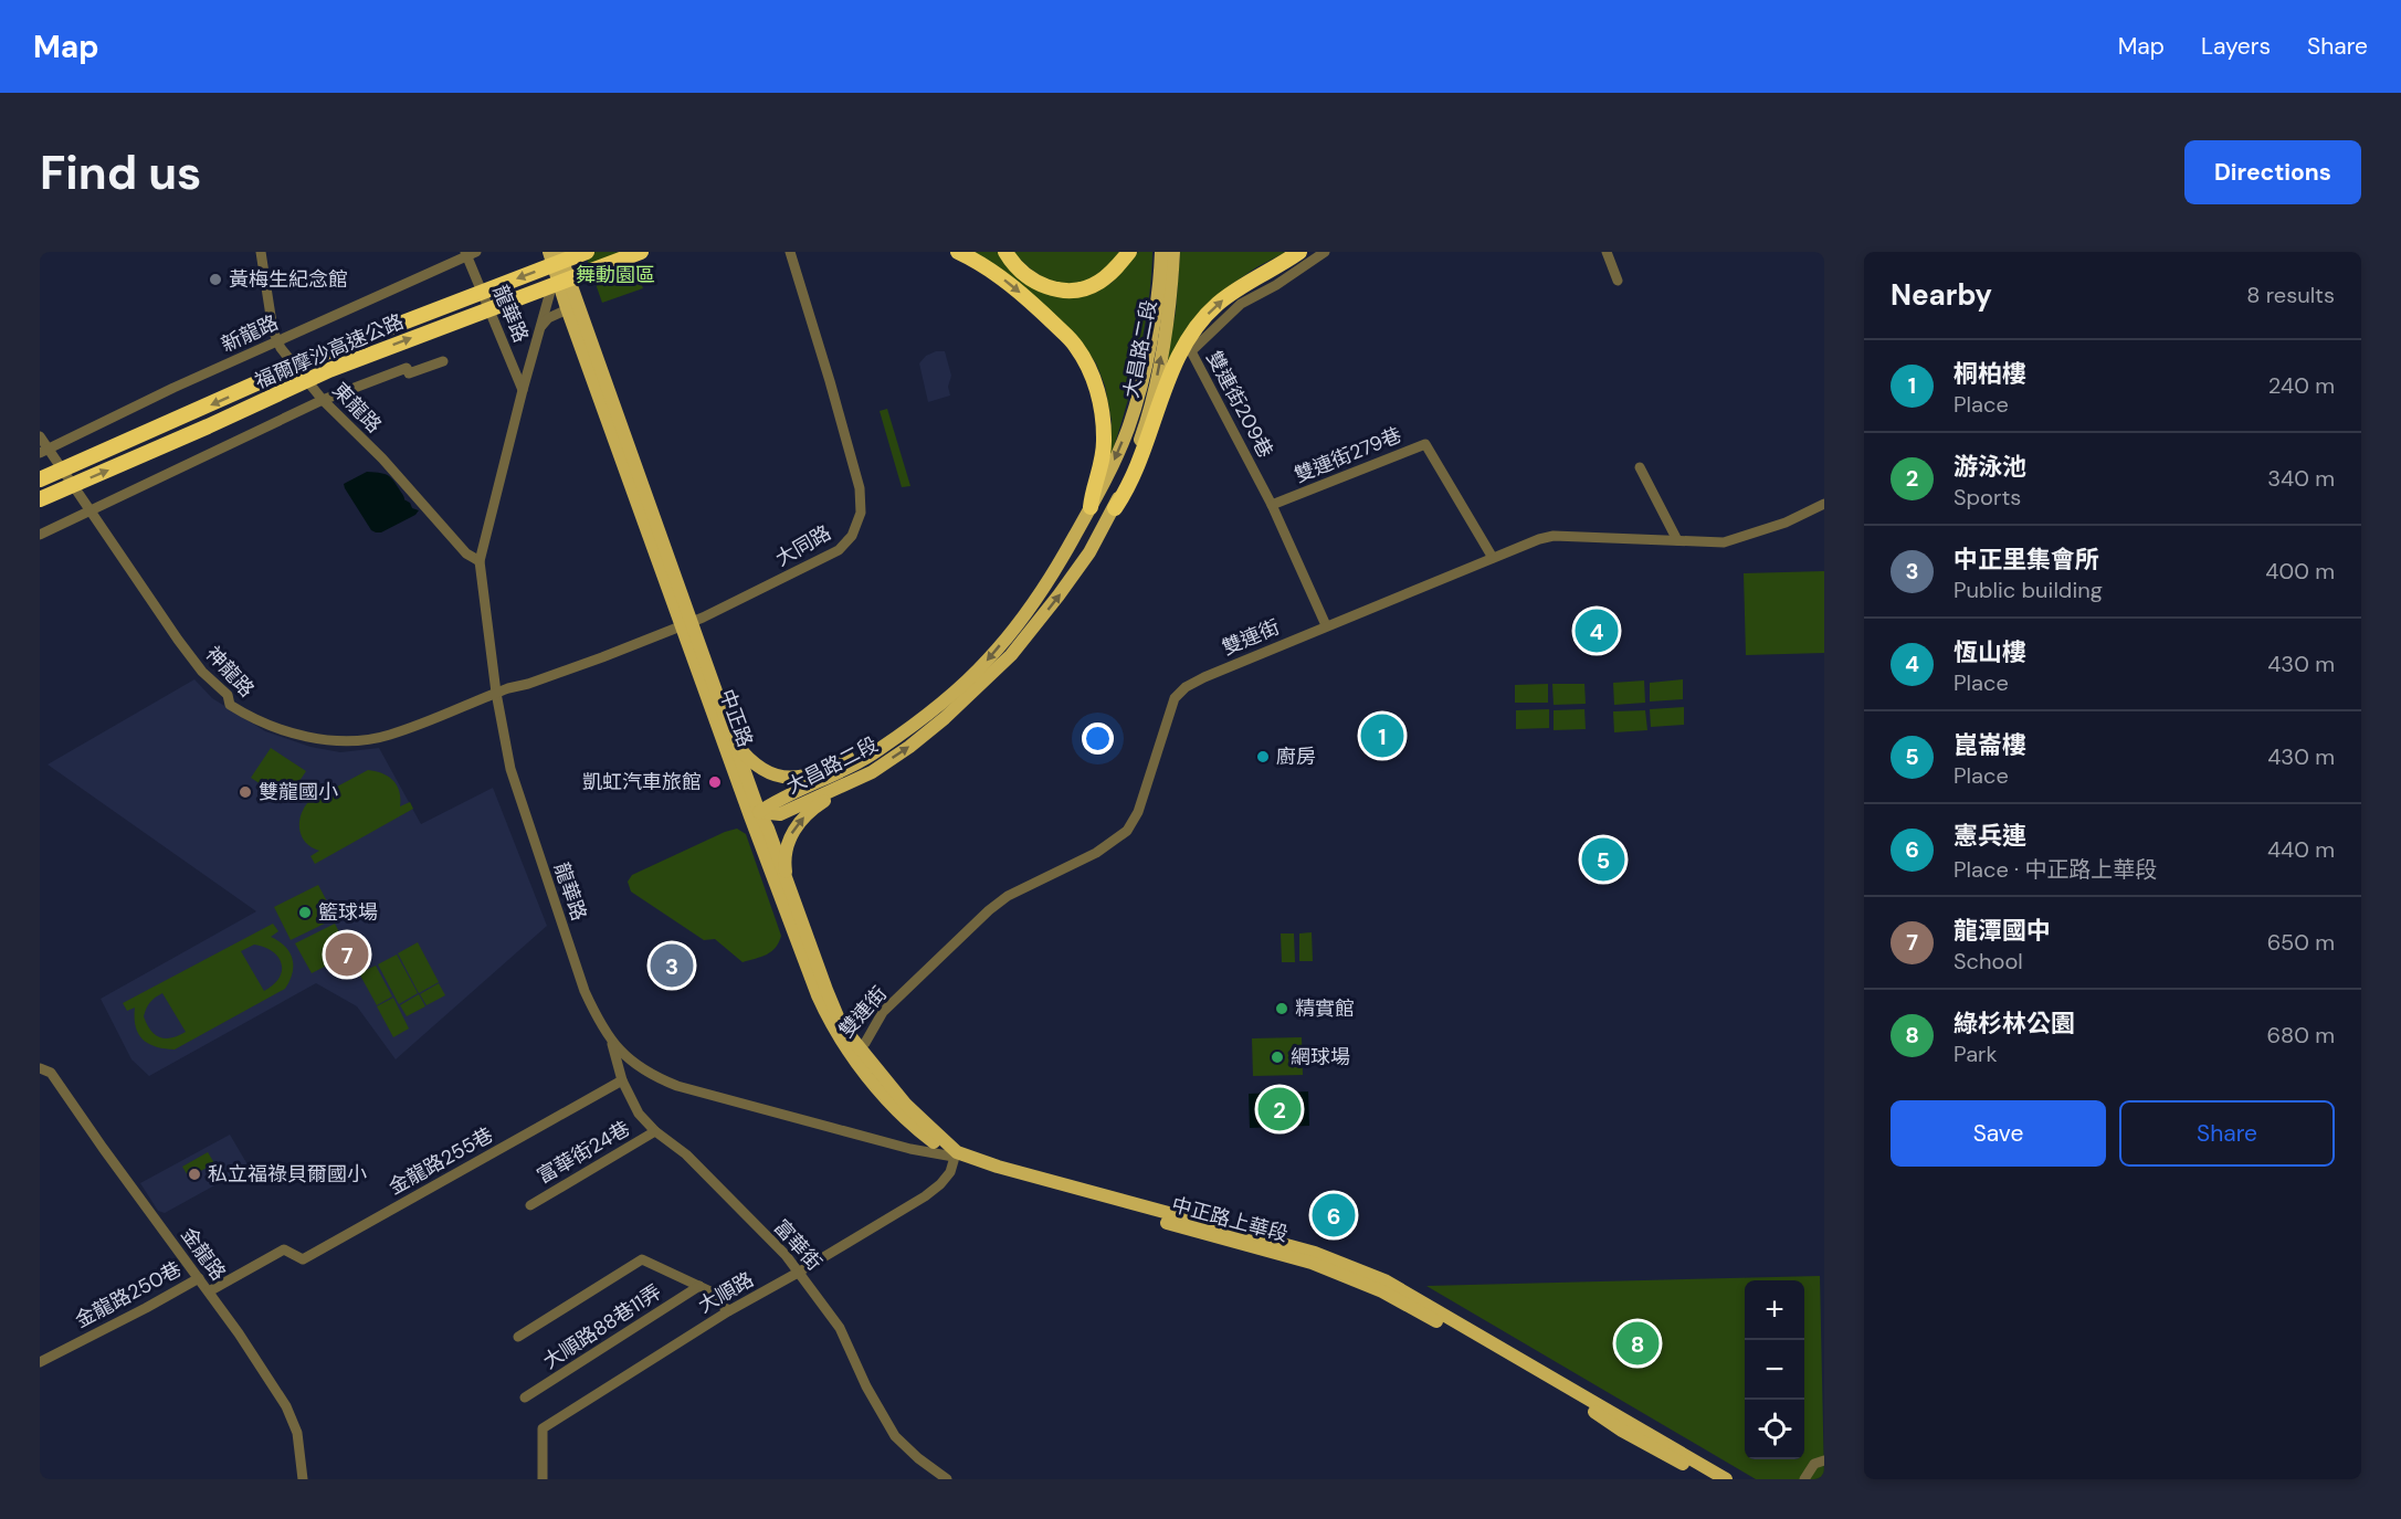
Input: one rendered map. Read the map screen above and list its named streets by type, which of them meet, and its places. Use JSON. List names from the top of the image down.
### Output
{
  "streets": {
    "highway": ["福爾摩沙高速公路"],
    "main road": ["大昌路二段", "中正路", "中正路上華段"],
    "street": [
      "龍華路",
      "新龍路",
      "雙連街209巷",
      "東龍路",
      "雙連街279巷",
      "大同路",
      "雙連街",
      "神龍路",
      "富華街24巷",
      "金龍路255巷",
      "富華街",
      "金龍路",
      "大順路",
      "金龍路250巷",
      "大順路88巷11弄"
    ]
  },
  "crossings": [
    ["龍華路", "新龍路"],
    ["龍華路", "東龍路"],
    ["龍華路", "大同路"],
    ["龍華路", "神龍路"],
    ["龍華路", "中正路"],
    ["龍華路", "中正路上華段"],
    ["龍華路", "富華街"],
    ["龍華路", "大順路"],
    ["新龍路", "東龍路"],
    ["新龍路", "神龍路"],
    ["大昌路二段", "中正路"],
    ["雙連街209巷", "雙連街279巷"],
    ["雙連街209巷", "雙連街"],
    ["雙連街279巷", "雙連街"],
    ["大同路", "神龍路"],
    ["大同路", "中正路"],
    ["雙連街", "中正路"],
    ["中正路", "中正路上華段"],
    ["中正路", "大順路"],
    ["富華街24巷", "富華街"],
    ["金龍路255巷", "富華街"],
    ["金龍路255巷", "金龍路"],
    ["中正路上華段", "大順路"],
    ["富華街", "大順路"],
    ["金龍路", "金龍路250巷"]
  ],
  "parks": ["舞動園區"],
  "places": [
    "黃梅生紀念館",
    "廚房",
    "凱虹汽車旅館",
    "雙龍國小",
    "籃球場",
    "精實館",
    "網球場",
    "私立福祿貝爾國小"
  ],
  "page": {
    "header": "Map",
    "nav": ["Map", "Layers", "Share"],
    "buttons": [
      "Directions",
      ["Save", "Share"]
    ],
    "title": "Find us",
    "heading": ["Nearby", "8 results"],
    "list": [
      {
        "mark": "1",
        "name": "桐柏樓",
        "note": "Place",
        "value": "240 m"
      },
      {
        "mark": "2",
        "name": "游泳池",
        "note": "Sports",
        "value": "340 m"
      },
      {
        "mark": "3",
        "name": "中正里集會所",
        "note": "Public building",
        "value": "400 m"
      },
      {
        "mark": "4",
        "name": "恆山樓",
        "note": "Place",
        "value": "430 m"
      },
      {
        "mark": "5",
        "name": "崑崙樓",
        "note": "Place",
        "value": "430 m"
      },
      {
        "mark": "6",
        "name": "憲兵連",
        "note": "Place · 中正路上華段",
        "value": "440 m"
      },
      {
        "mark": "7",
        "name": "龍潭國中",
        "note": "School",
        "value": "650 m"
      },
      {
        "mark": "8",
        "name": "綠杉林公園",
        "note": "Park",
        "value": "680 m"
      }
    ],
    "pins": [
      "4",
      "1",
      "5",
      "7",
      "3",
      "2",
      "6",
      "8"
    ],
    "map_buttons": ["+", "−"]
  }
}
